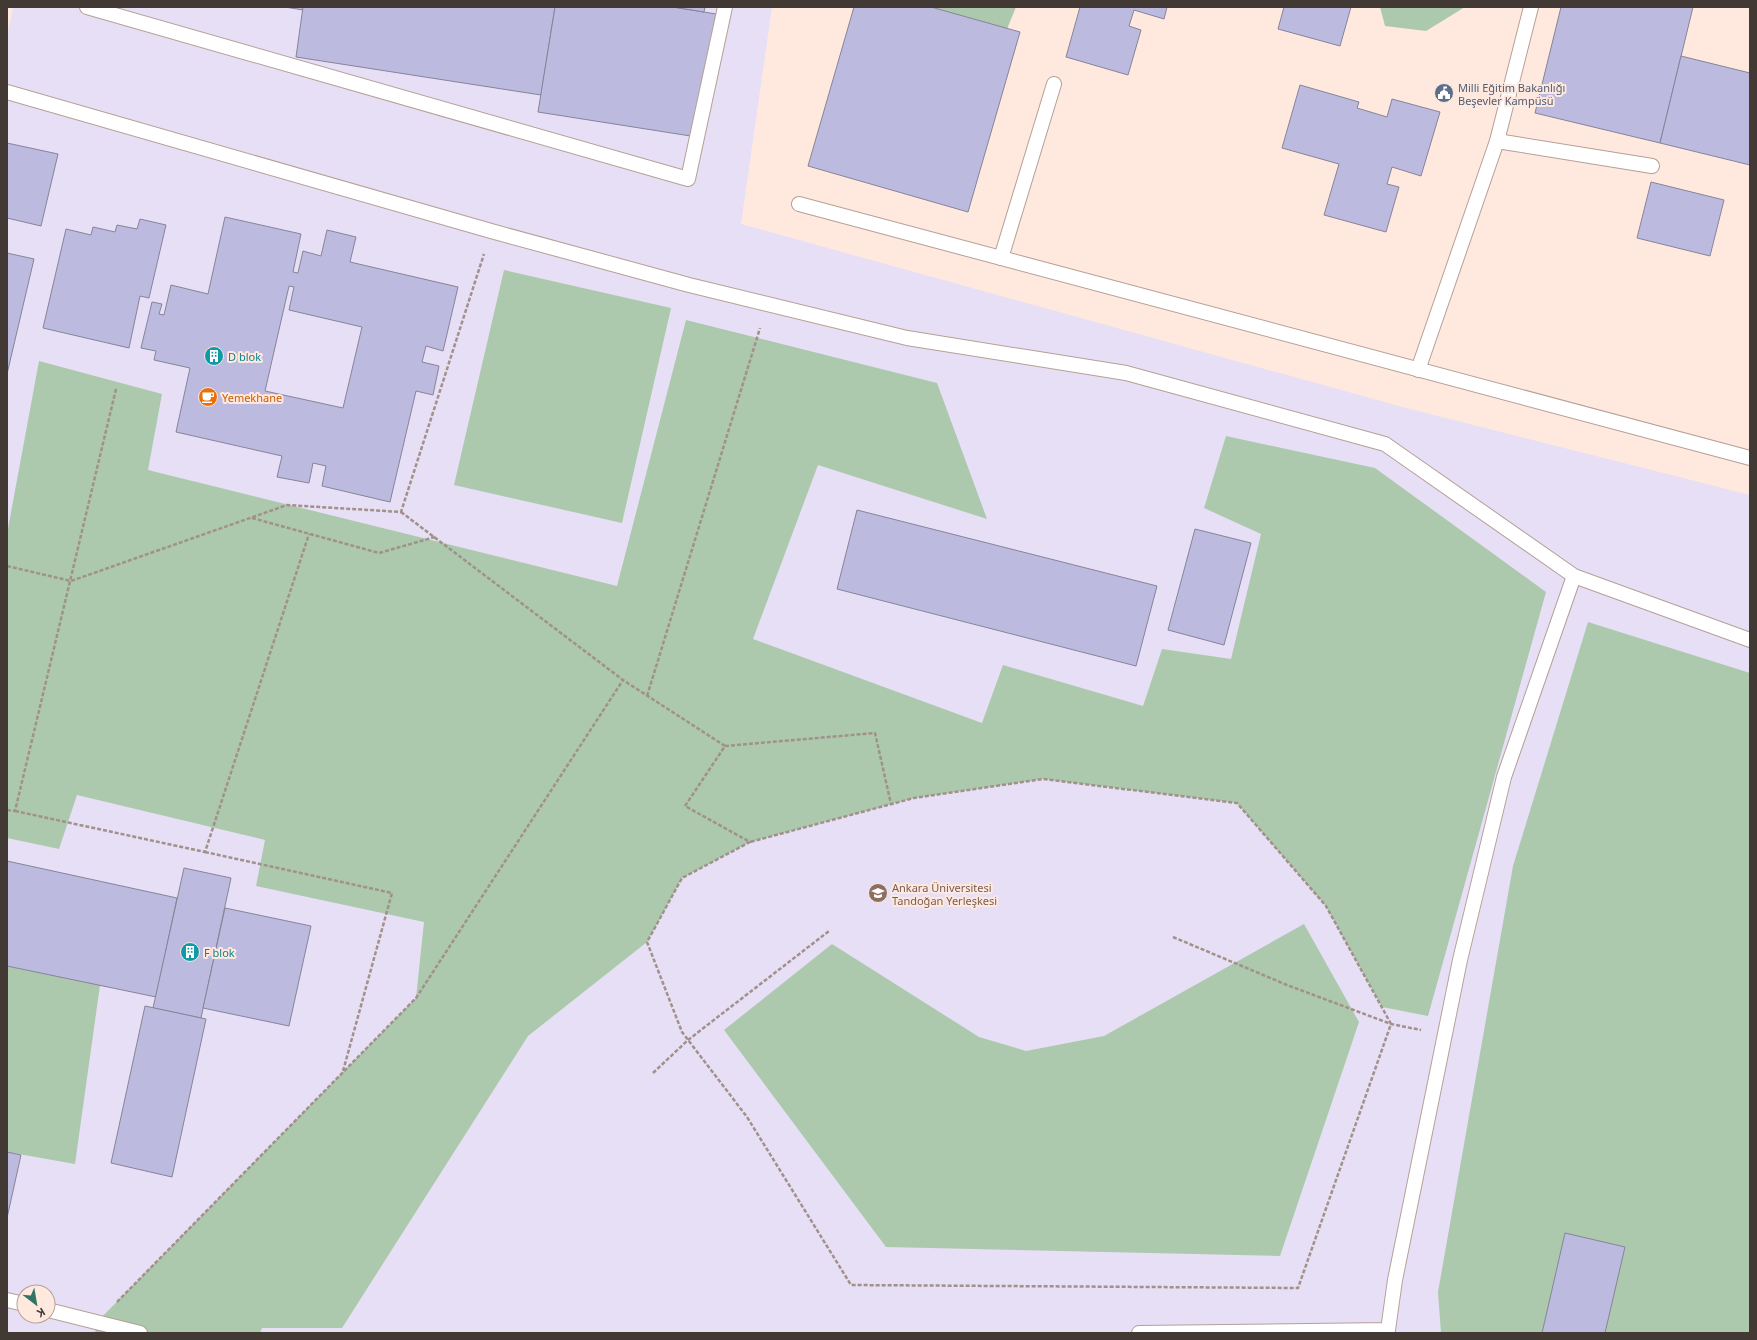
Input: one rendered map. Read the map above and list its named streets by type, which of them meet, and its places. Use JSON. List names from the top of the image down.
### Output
{
  "places": {
    "public building": ["Milli Eğitim Bakanlığı Beşevler Kampüsü"],
    "building": ["D blok", "F blok"],
    "cafe": ["Yemekhane"],
    "school or university": ["Ankara Üniversitesi Tandoğan Yerleşkesi"]
  },
  "north": "bottom right"
}
